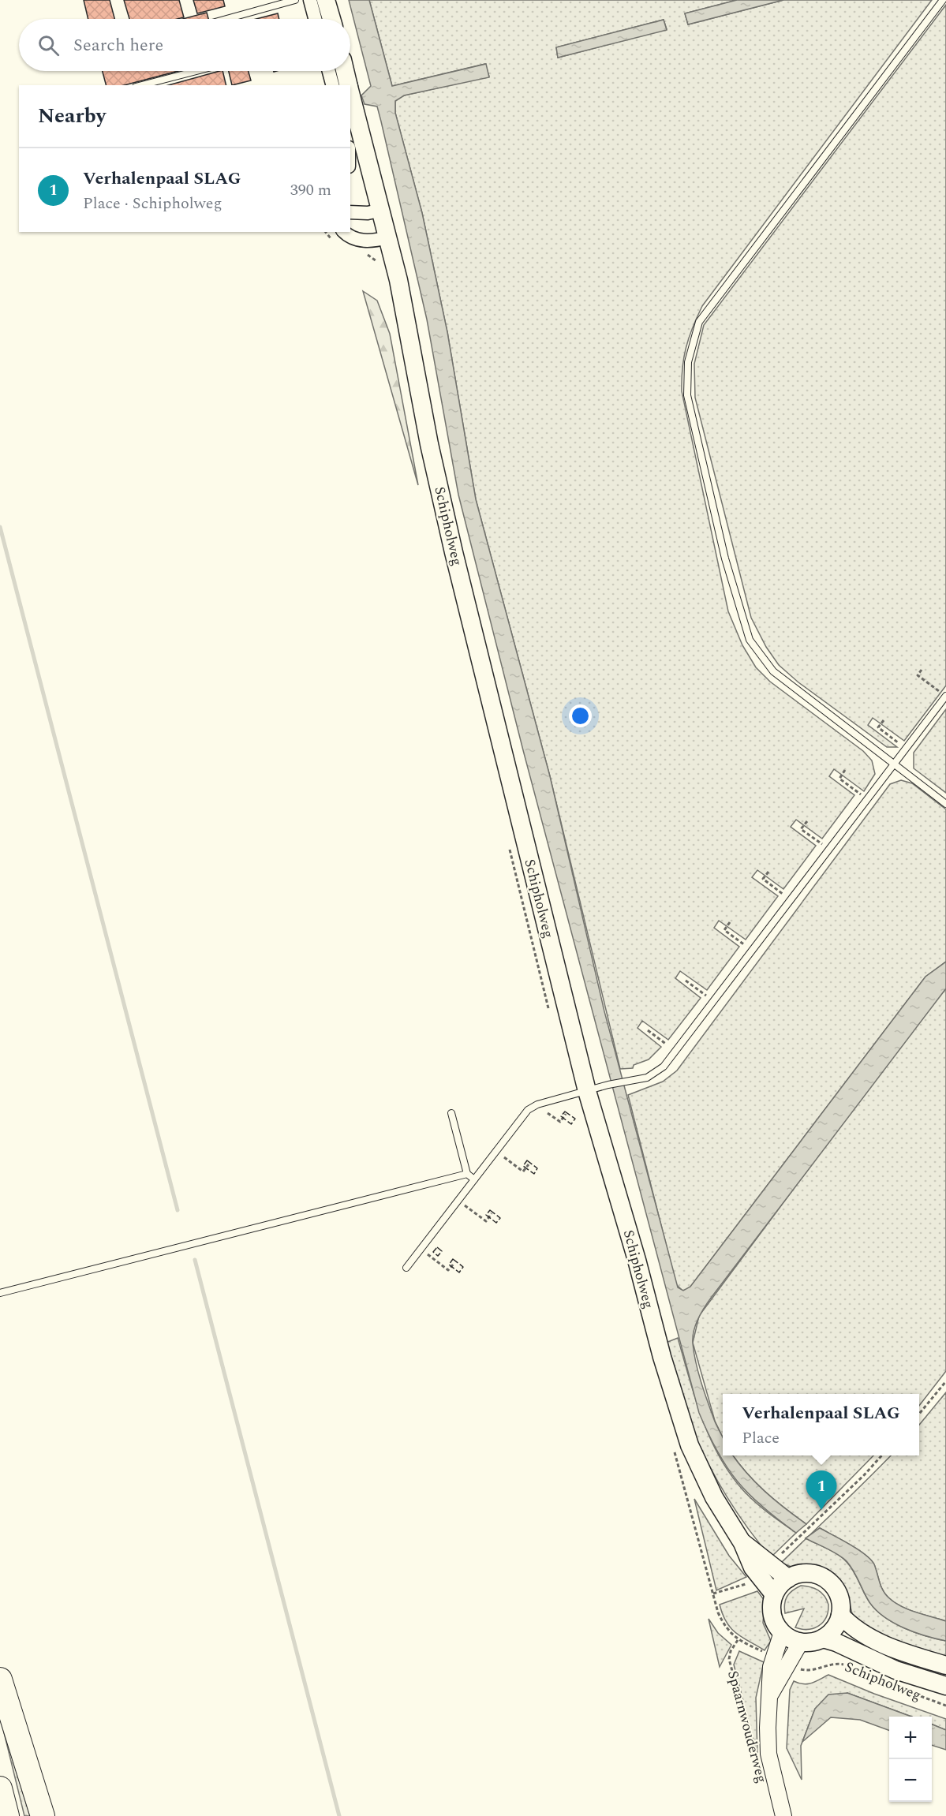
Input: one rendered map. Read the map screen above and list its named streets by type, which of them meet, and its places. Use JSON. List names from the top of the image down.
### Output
{
  "streets": {
    "main road": ["Schipholweg"],
    "street": ["Spaarnwouderweg"]
  },
  "crossings": [
    ["Schipholweg", "Spaarnwouderweg"]
  ],
  "page": {
    "search": "Search here",
    "heading": "Nearby",
    "list": [
      {
        "mark": "1",
        "name": "Verhalenpaal SLAG",
        "note": "Place · Schipholweg",
        "value": "390 m"
      }
    ],
    "popup": ["Verhalenpaal SLAG", "Place"],
    "pins": "1",
    "map_buttons": ["+", "−"]
  }
}
